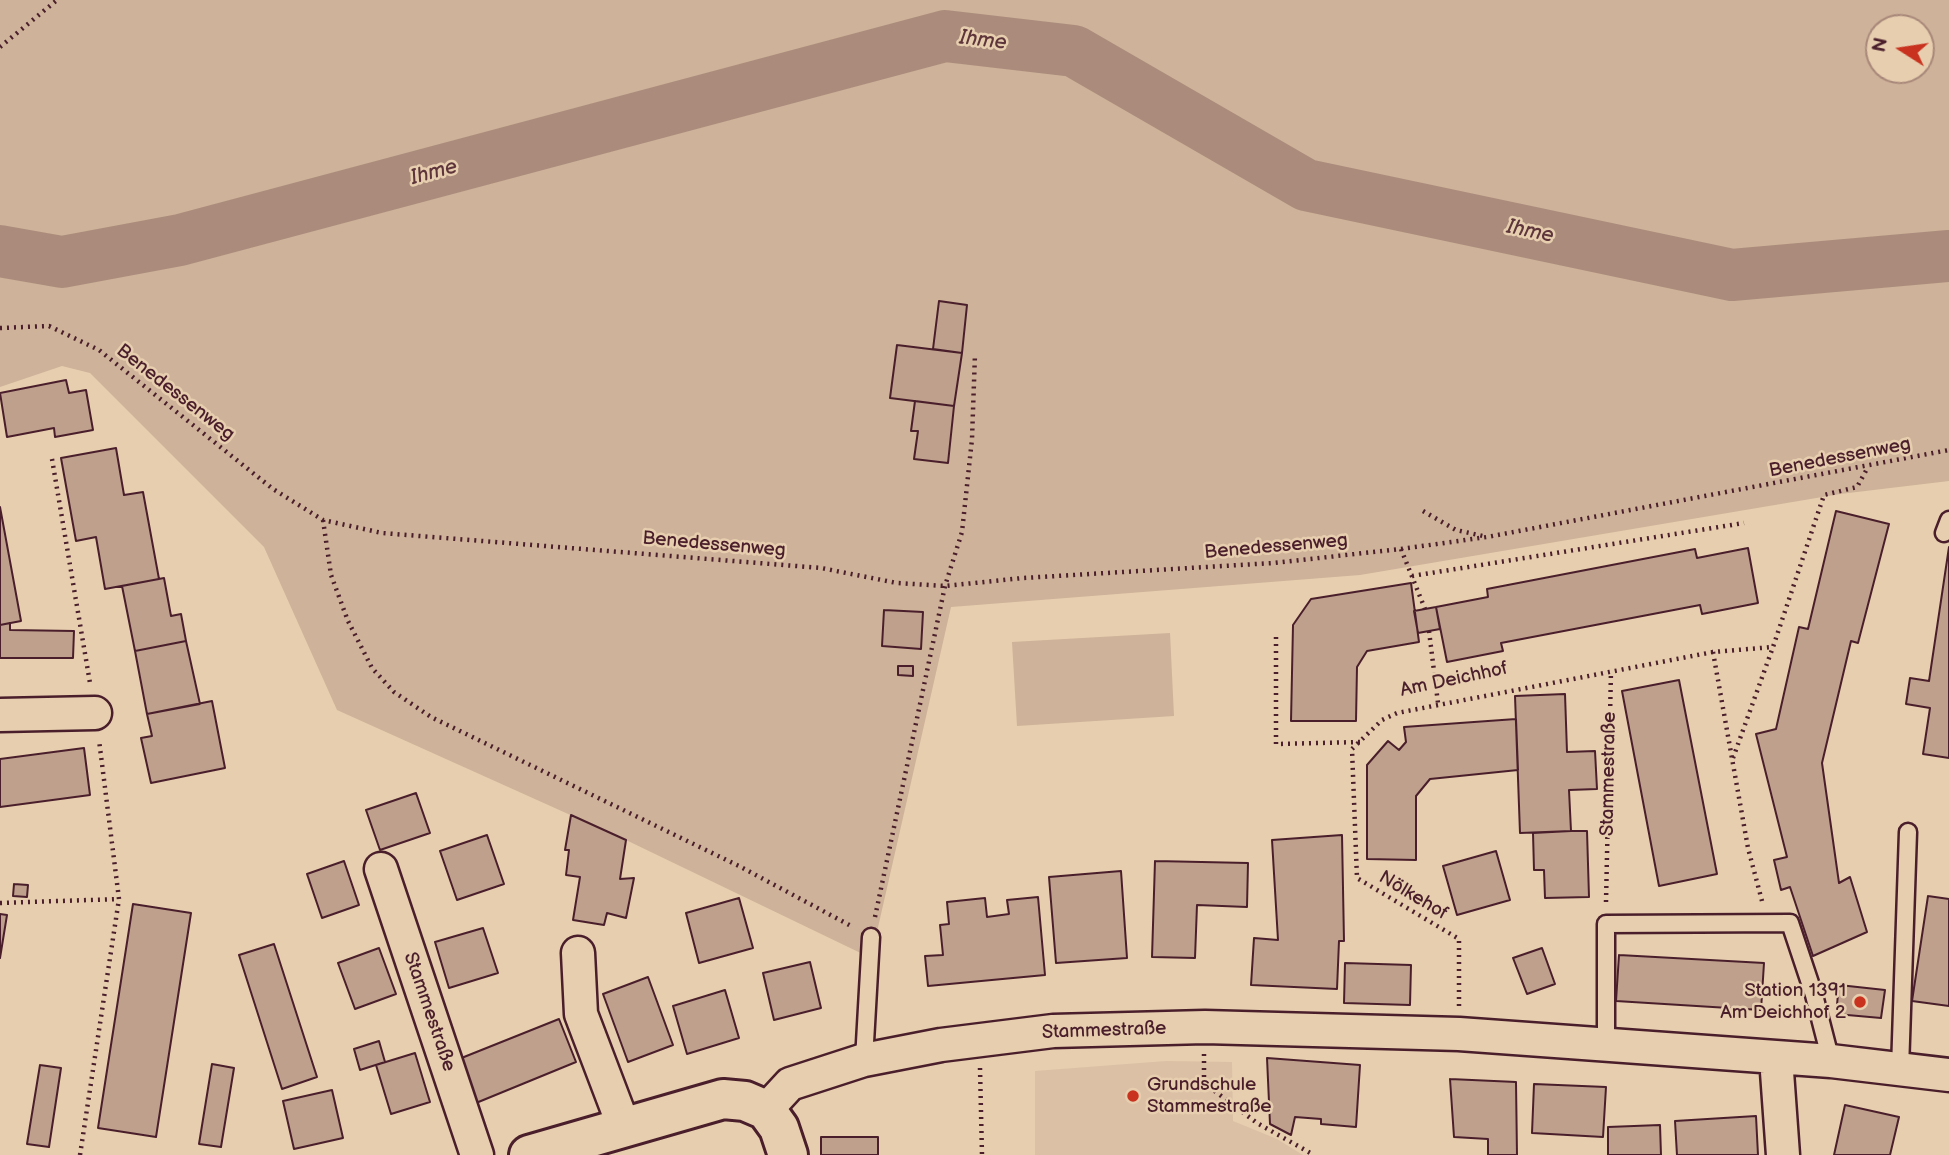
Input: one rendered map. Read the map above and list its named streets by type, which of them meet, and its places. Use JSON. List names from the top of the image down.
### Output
{
  "streets": {
    "street": ["Stammestraße"],
    "path": ["Benedessenweg", "Am Deichhof", "Nölkehof"]
  },
  "crossings": [
    ["Am Deichhof", "Stammestraße"],
    ["Am Deichhof", "Nölkehof"],
    ["Stammestraße", "Nölkehof"]
  ],
  "water": ["Ihme"],
  "places": ["Station 1391 Am Deichhof 2", "Grundschule Stammestraße"],
  "north": "left"
}
